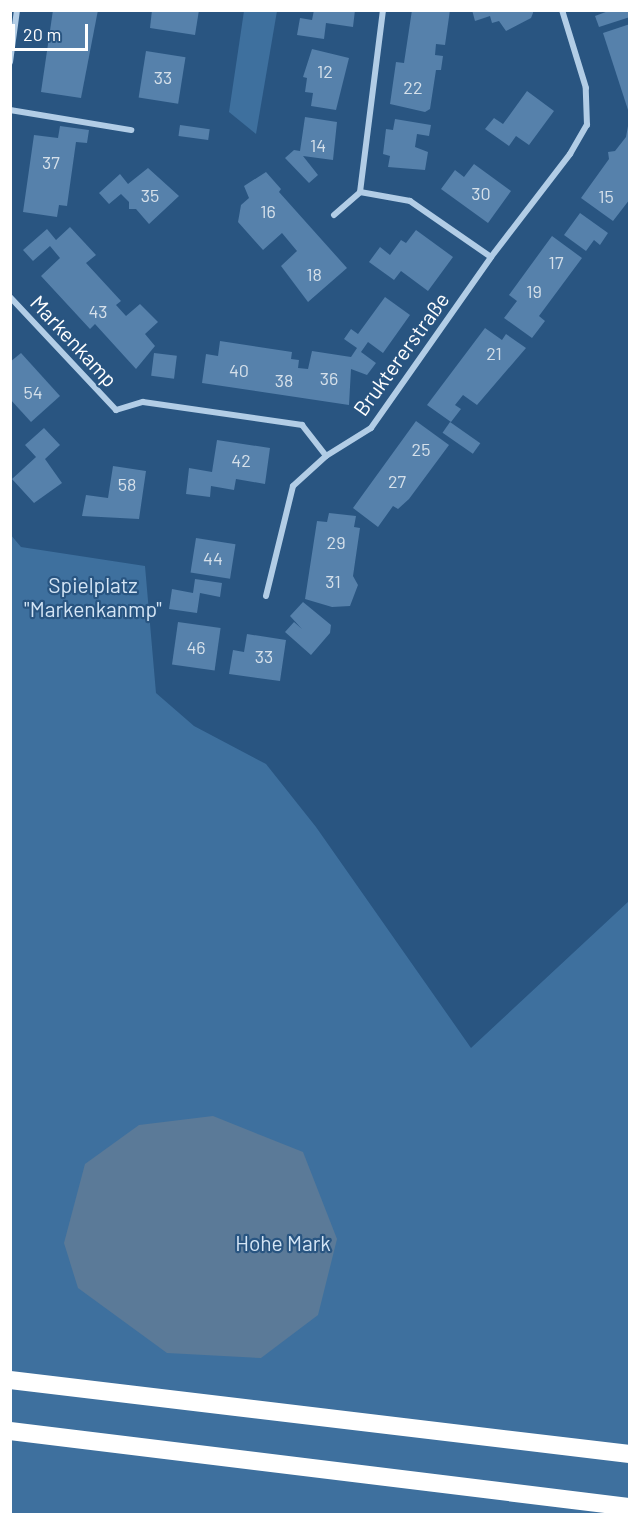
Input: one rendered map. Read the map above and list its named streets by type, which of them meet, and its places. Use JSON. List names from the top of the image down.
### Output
{
  "streets": {
    "street": ["Markenkamp", "Bruktererstraße"]
  },
  "crossings": [
    ["Markenkamp", "Bruktererstraße"]
  ],
  "parks": ["Spielplatz \"Markenkanmp\"", "Hohe Mark"],
  "house_numbers": [
    "12",
    "33",
    "22",
    "14",
    "37",
    "30",
    "35",
    "15",
    "16",
    "17",
    "18",
    "19",
    "43",
    "21",
    "40",
    "36",
    "38",
    "54",
    "25",
    "42",
    "27",
    "58",
    "29",
    "44",
    "31",
    "46",
    "33"
  ],
  "scale_bar": "20 m"
}
